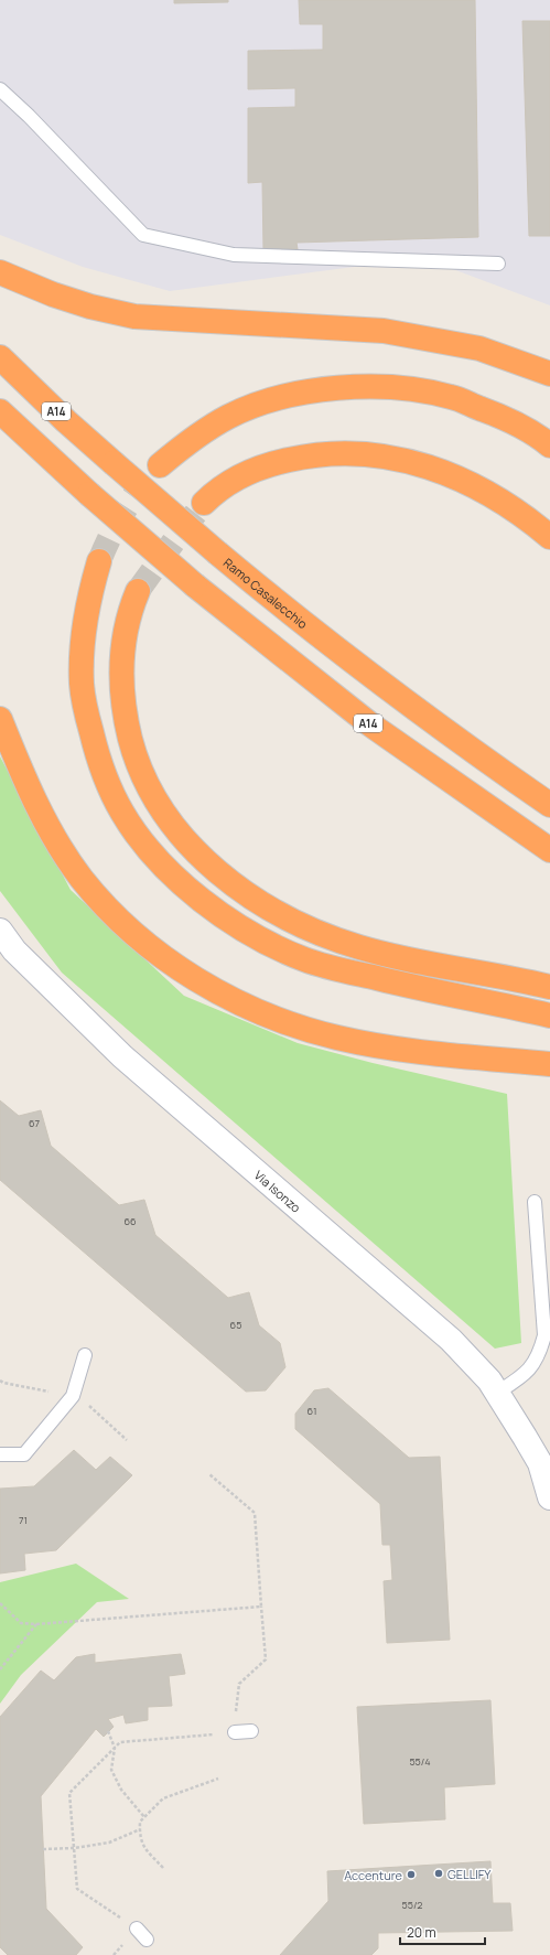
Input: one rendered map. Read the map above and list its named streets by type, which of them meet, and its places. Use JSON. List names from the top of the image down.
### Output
{
  "streets": {
    "highway": ["A14", "Ramo Casalecchio"],
    "street": ["Via Isonzo"]
  },
  "places": ["GELLIFY", "Accenture"],
  "house_numbers": [
    "67",
    "66",
    "65",
    "61",
    "71",
    "55/4",
    "55/2"
  ],
  "scale_bar": "20 m"
}
